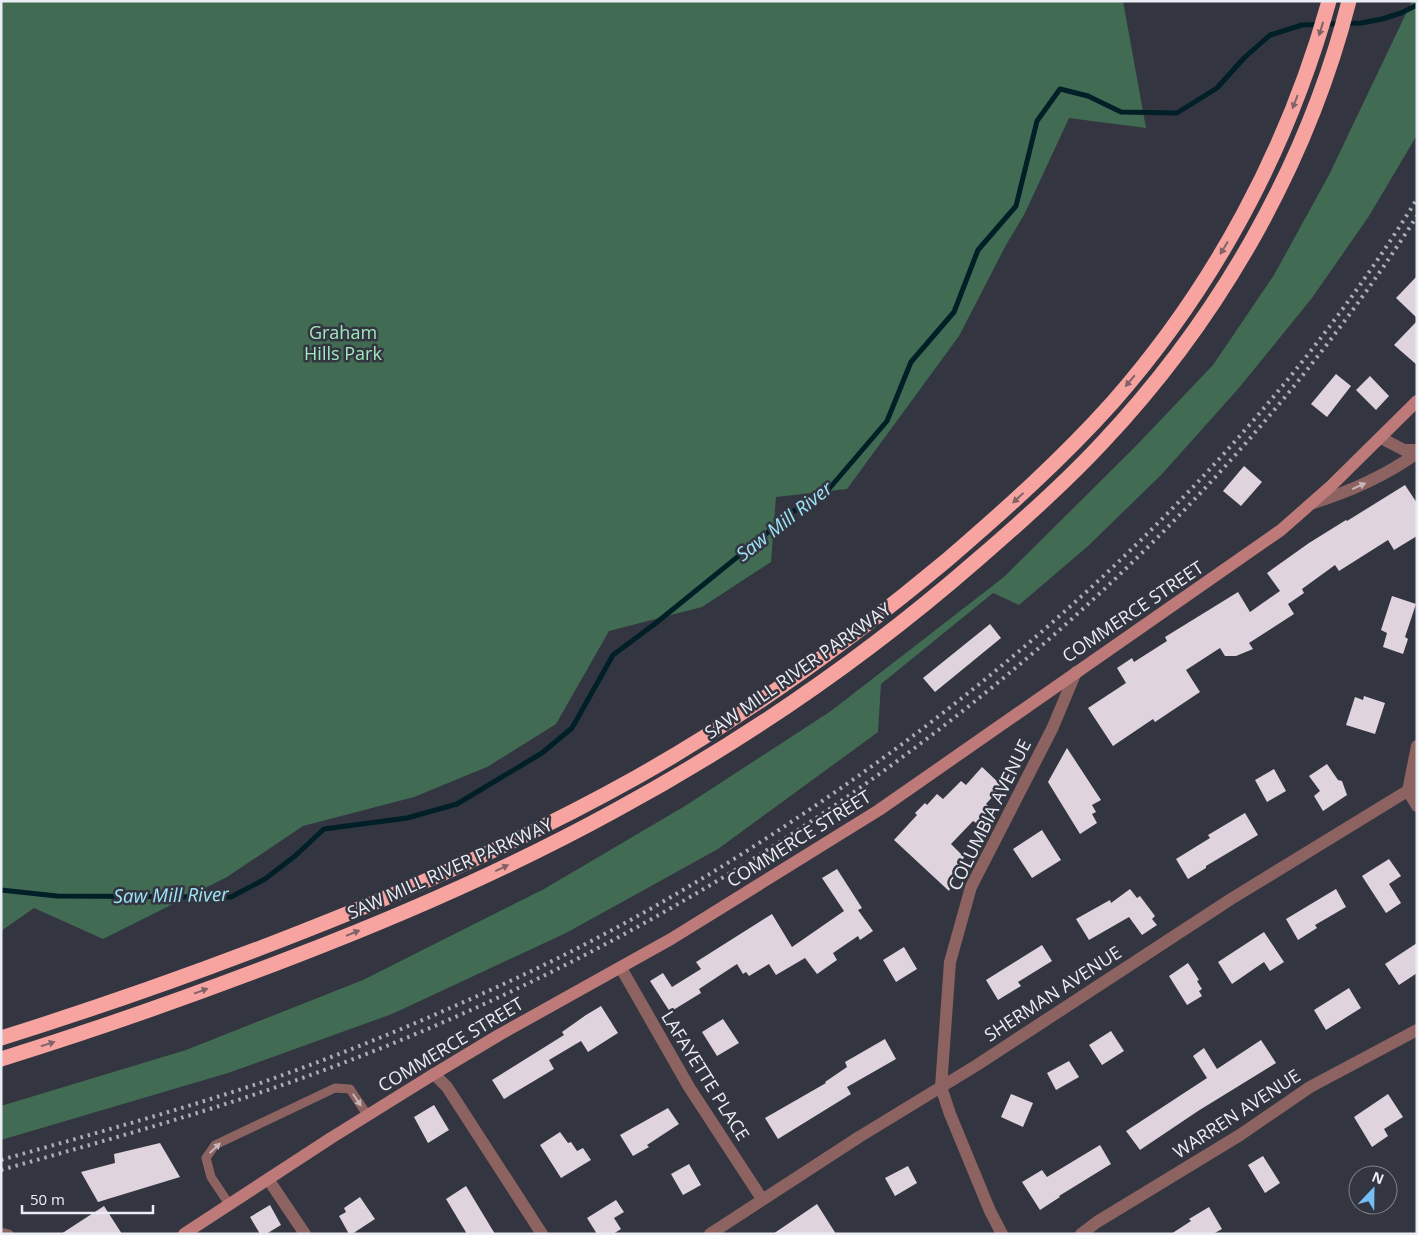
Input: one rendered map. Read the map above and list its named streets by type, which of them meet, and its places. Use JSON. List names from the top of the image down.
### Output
{
  "streets": {
    "highway": ["SAW MILL RIVER PARKWAY"],
    "main road": ["COMMERCE STREET"],
    "street": [
      "COLUMBIA AVENUE",
      "SHERMAN AVENUE",
      "LAFAYETTE PLACE",
      "WARREN AVENUE"
    ]
  },
  "crossings": [
    ["COMMERCE STREET", "COLUMBIA AVENUE"],
    ["COMMERCE STREET", "LAFAYETTE PLACE"],
    ["COLUMBIA AVENUE", "SHERMAN AVENUE"],
    ["SHERMAN AVENUE", "LAFAYETTE PLACE"]
  ],
  "water": ["Saw Mill River"],
  "parks": ["Graham Hills Park"],
  "scale_bar": "50 m",
  "north": "top"
}
